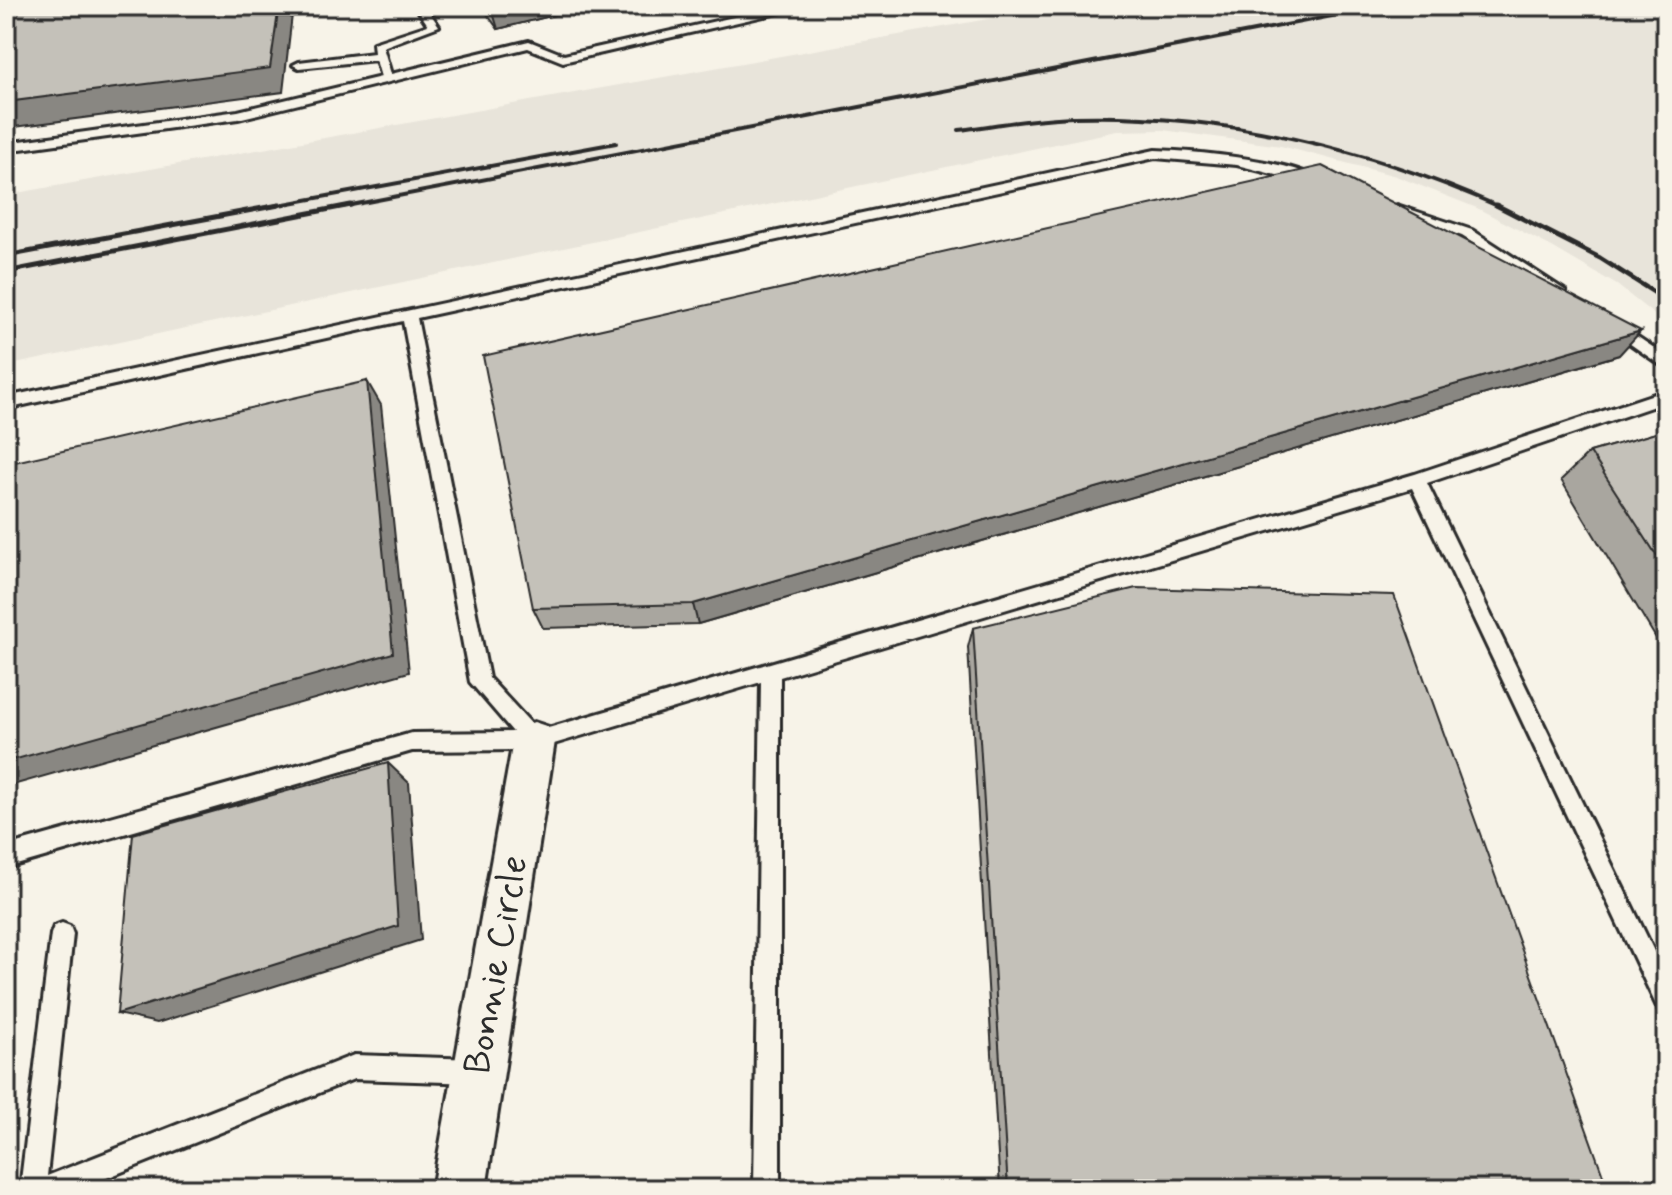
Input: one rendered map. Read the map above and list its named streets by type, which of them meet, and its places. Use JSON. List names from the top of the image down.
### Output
{
  "streets": {
    "street": ["Bonnie Circle"]
  }
}
